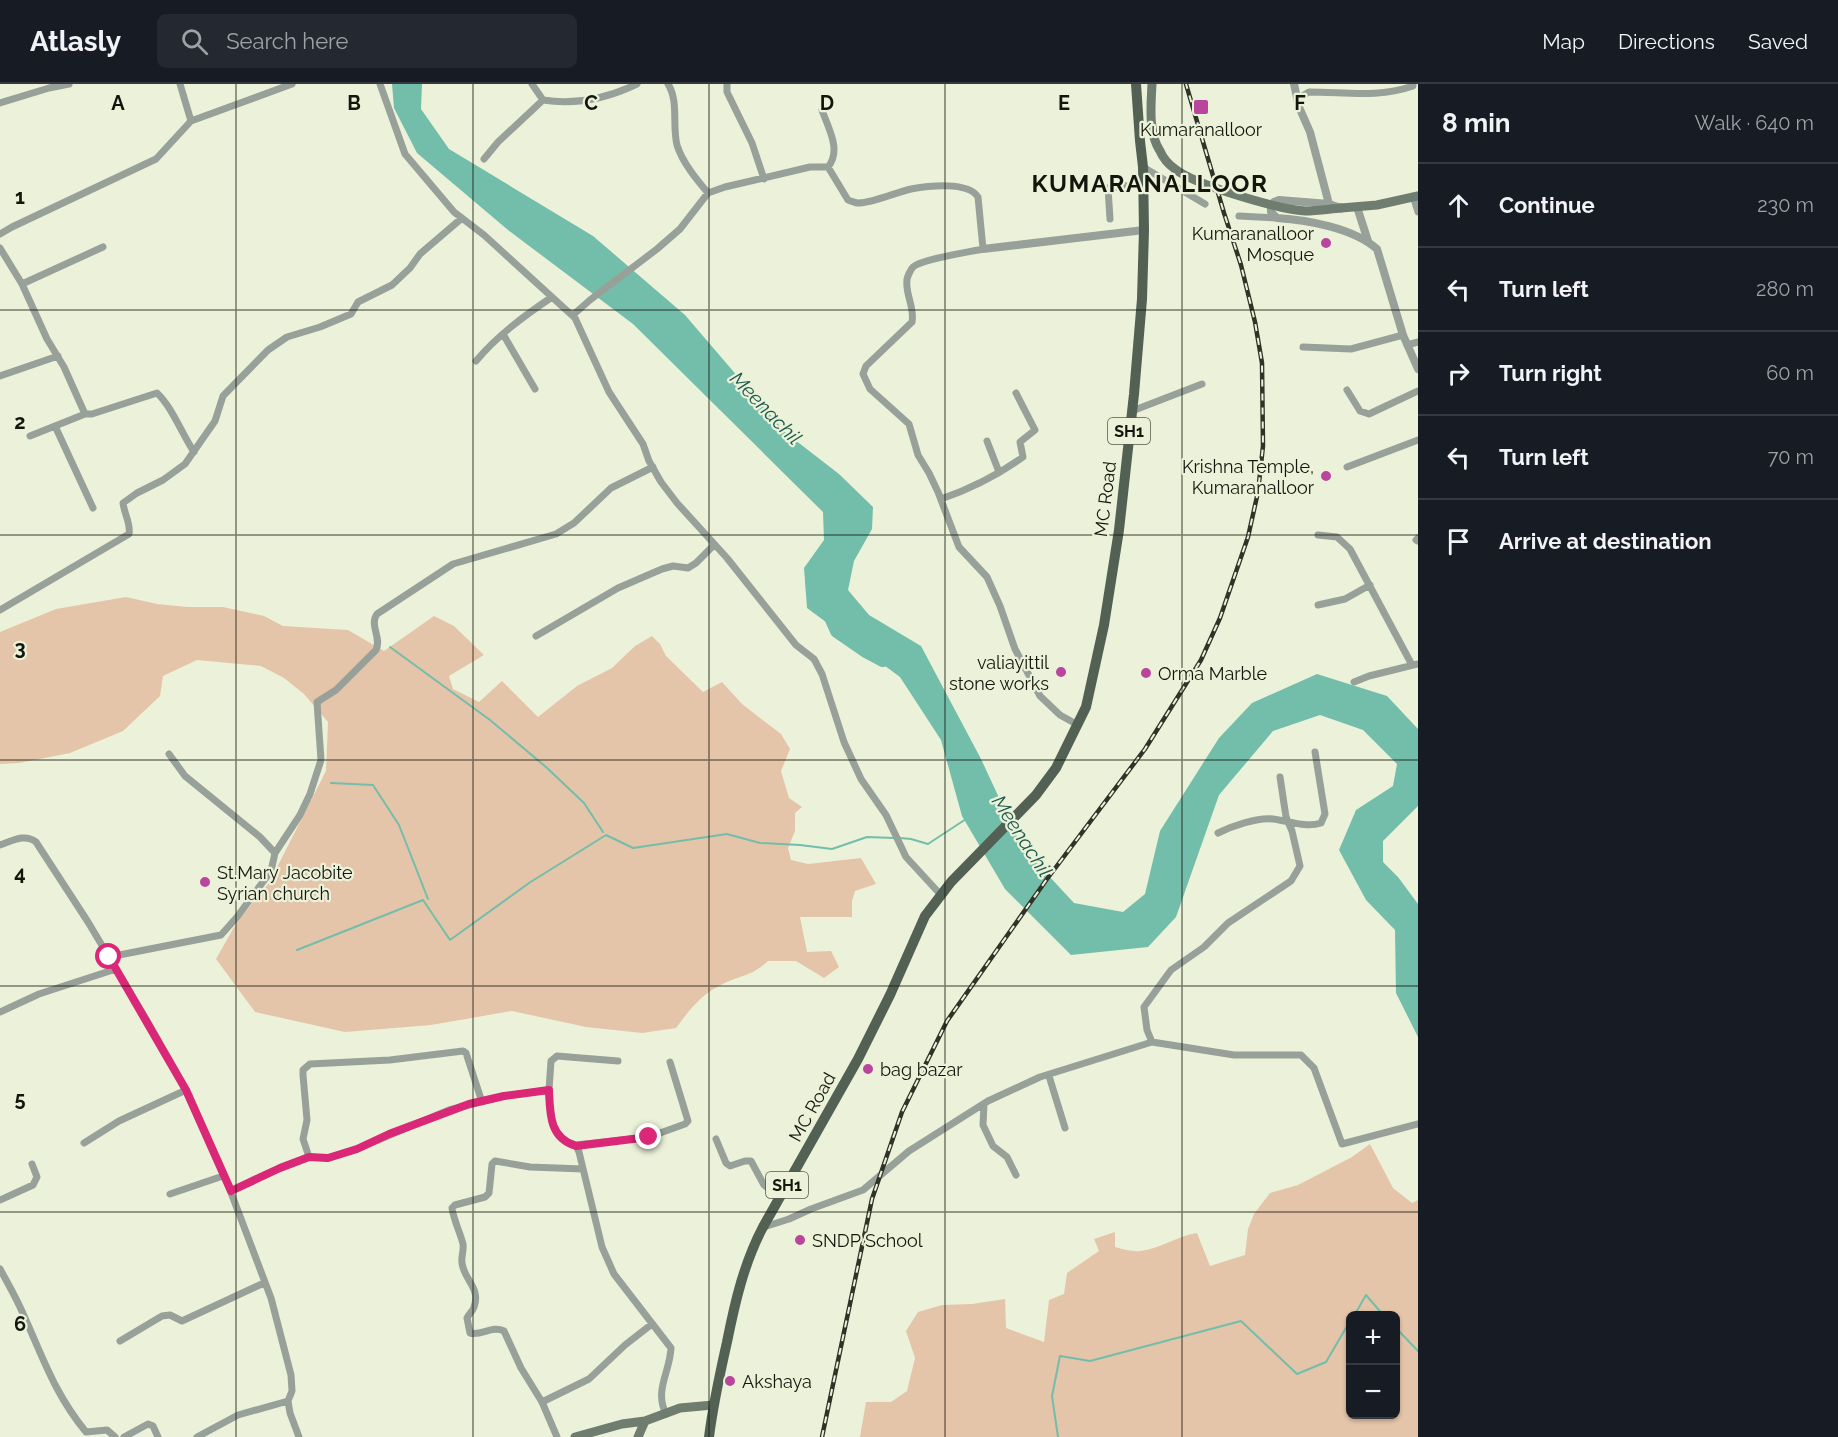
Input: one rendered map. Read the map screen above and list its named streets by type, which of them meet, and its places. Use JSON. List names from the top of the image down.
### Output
{
  "streets": {
    "main road": ["SH1", "MC Road"]
  },
  "districts": ["KUMARANALLOOR"],
  "water": ["Meenachil"],
  "places": {
    "transit": ["Kumaranalloor"],
    "other": [
      "Kumaranalloor Mosque",
      "Krishna Temple, Kumaranalloor",
      "valiayittil stone works",
      "Orma Marble",
      "St.Mary Jacobite Syrian church",
      "bag bazar",
      "SNDP School",
      "Akshaya"
    ]
  },
  "page": {
    "header": "Atlasly",
    "search": "Search here",
    "nav": ["Map", "Directions", "Saved"],
    "heading": ["8 min", "Walk · 640 m"],
    "list": [
      ["Continue", "230 m"],
      ["Turn left", "280 m"],
      ["Turn right", "60 m"],
      ["Turn left", "70 m"],
      "Arrive at destination"
    ],
    "map_buttons": ["+", "−"]
  },
  "grid": {
    "columns": [
      "A",
      "B",
      "C",
      "D",
      "E",
      "F"
    ],
    "rows": [
      "1",
      "2",
      "3",
      "4",
      "5",
      "6"
    ]
  }
}
